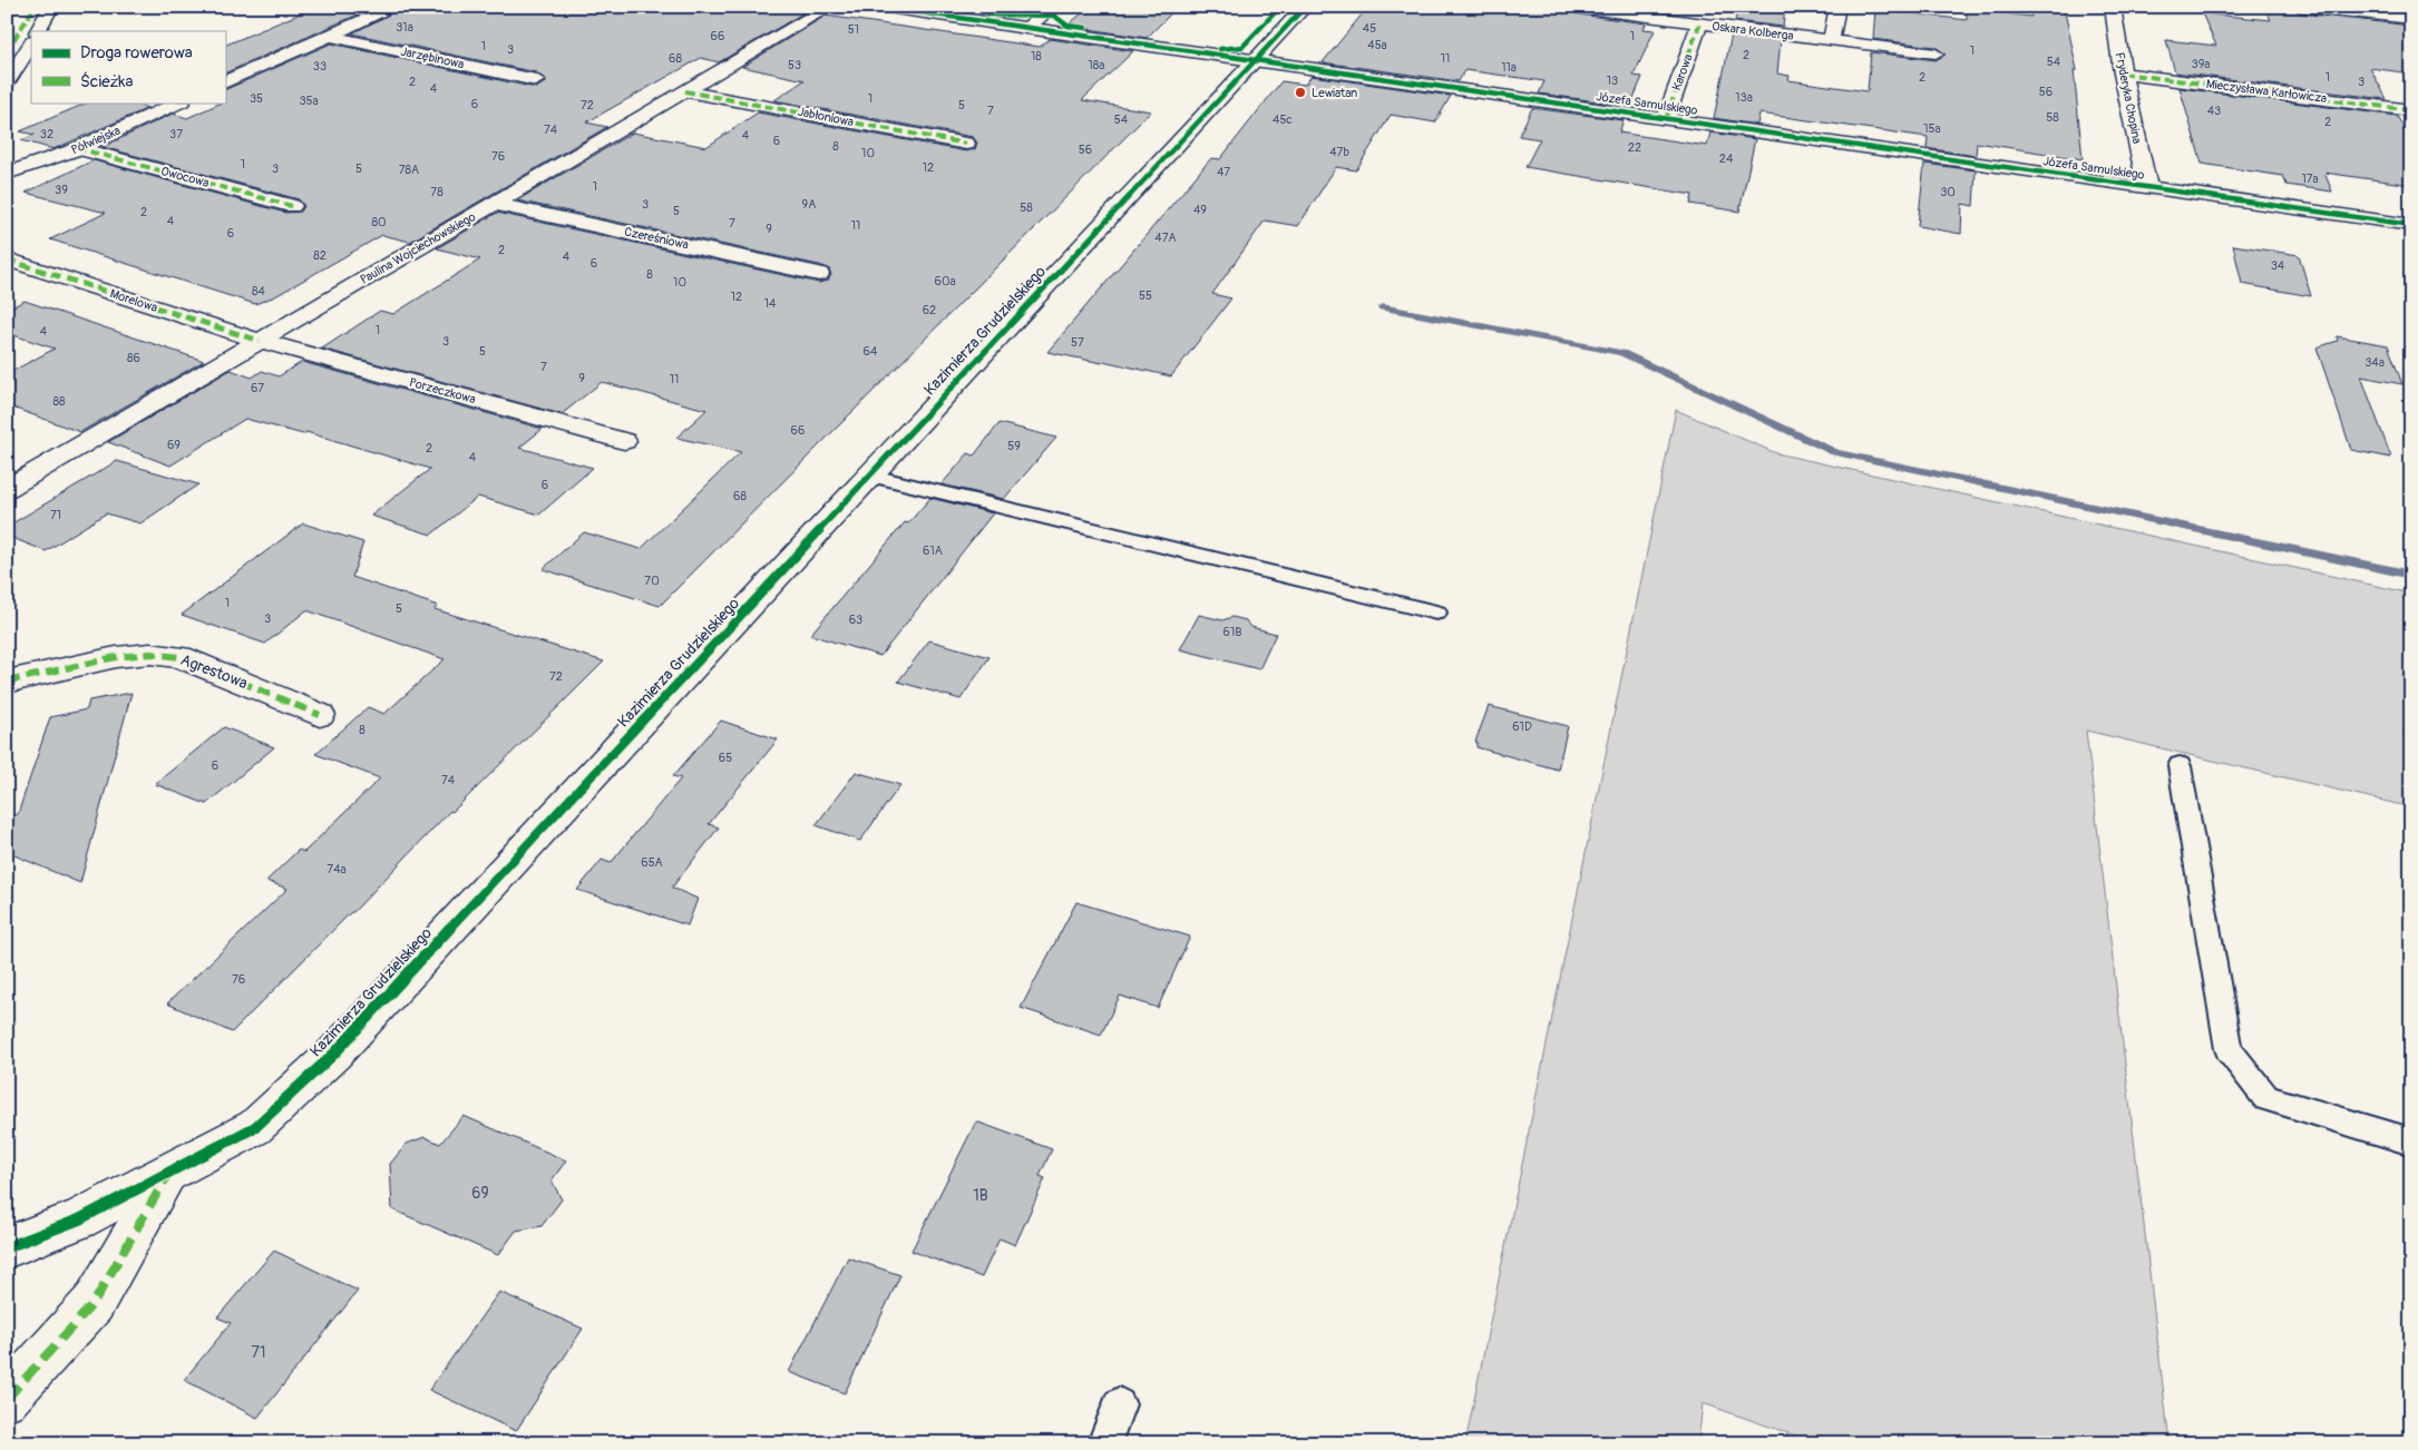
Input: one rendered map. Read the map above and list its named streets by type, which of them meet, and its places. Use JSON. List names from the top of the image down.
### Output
{
  "streets": {
    "street": [
      "Oskara Kolberga",
      "Jarzębinowa",
      "Karowa",
      "Mieczysława Karłowicza",
      "Fryderyka Chopina",
      "Józefa Samulskiego",
      "Jabłoniowa",
      "Półwiejska",
      "Owocowa",
      "Czereśniowa",
      "Paulina Wojciechowskiego",
      "Morelowa",
      "Kazimierza Grudzielskiego",
      "Porzeczkowa",
      "Agrestowa"
    ]
  },
  "crossings": [
    ["Oskara Kolberga", "Karowa"],
    ["Karowa", "Józefa Samulskiego"],
    ["Mieczysława Karłowicza", "Fryderyka Chopina"],
    ["Fryderyka Chopina", "Józefa Samulskiego"],
    ["Józefa Samulskiego", "Kazimierza Grudzielskiego"],
    ["Jabłoniowa", "Paulina Wojciechowskiego"],
    ["Półwiejska", "Owocowa"],
    ["Czereśniowa", "Paulina Wojciechowskiego"],
    ["Paulina Wojciechowskiego", "Morelowa"],
    ["Paulina Wojciechowskiego", "Porzeczkowa"],
    ["Morelowa", "Porzeczkowa"]
  ],
  "places": ["Lewiatan"],
  "house_numbers": [
    "31a",
    "45",
    "51",
    "66",
    "1",
    "45a",
    "1",
    "3",
    "1",
    "2",
    "18",
    "68",
    "11",
    "54",
    "39a",
    "53",
    "18a",
    "33",
    "11a",
    "2",
    "1",
    "13",
    "2",
    "3",
    "4",
    "56",
    "13a",
    "35",
    "1",
    "35a",
    "6",
    "72",
    "5",
    "7",
    "43",
    "58",
    "54",
    "45c",
    "2",
    "15a",
    "74",
    "32",
    "37",
    "4",
    "6",
    "8",
    "22",
    "56",
    "47b",
    "10",
    "76",
    "24",
    "1",
    "12",
    "3",
    "5",
    "78A",
    "47",
    "17a",
    "1",
    "39",
    "78",
    "30",
    "3",
    "9A",
    "58",
    "49",
    "5",
    "2",
    "4",
    "80",
    "7",
    "11",
    "9",
    "6",
    "47A",
    "2",
    "82",
    "4",
    "6",
    "34",
    "8",
    "60a",
    "10",
    "84",
    "55",
    "12",
    "14",
    "62",
    "1",
    "4",
    "3",
    "57",
    "5",
    "64",
    "86",
    "34a",
    "7",
    "9",
    "11",
    "67",
    "88",
    "66",
    "69",
    "59",
    "2",
    "4",
    "6",
    "68",
    "71",
    "61A",
    "70",
    "1",
    "5",
    "3",
    "63",
    "61B",
    "72",
    "61D",
    "8",
    "65",
    "6",
    "74",
    "65A",
    "74a",
    "76",
    "69",
    "1B",
    "71"
  ],
  "legend": ["Droga rowerowa", "Ścieżka"]
}
